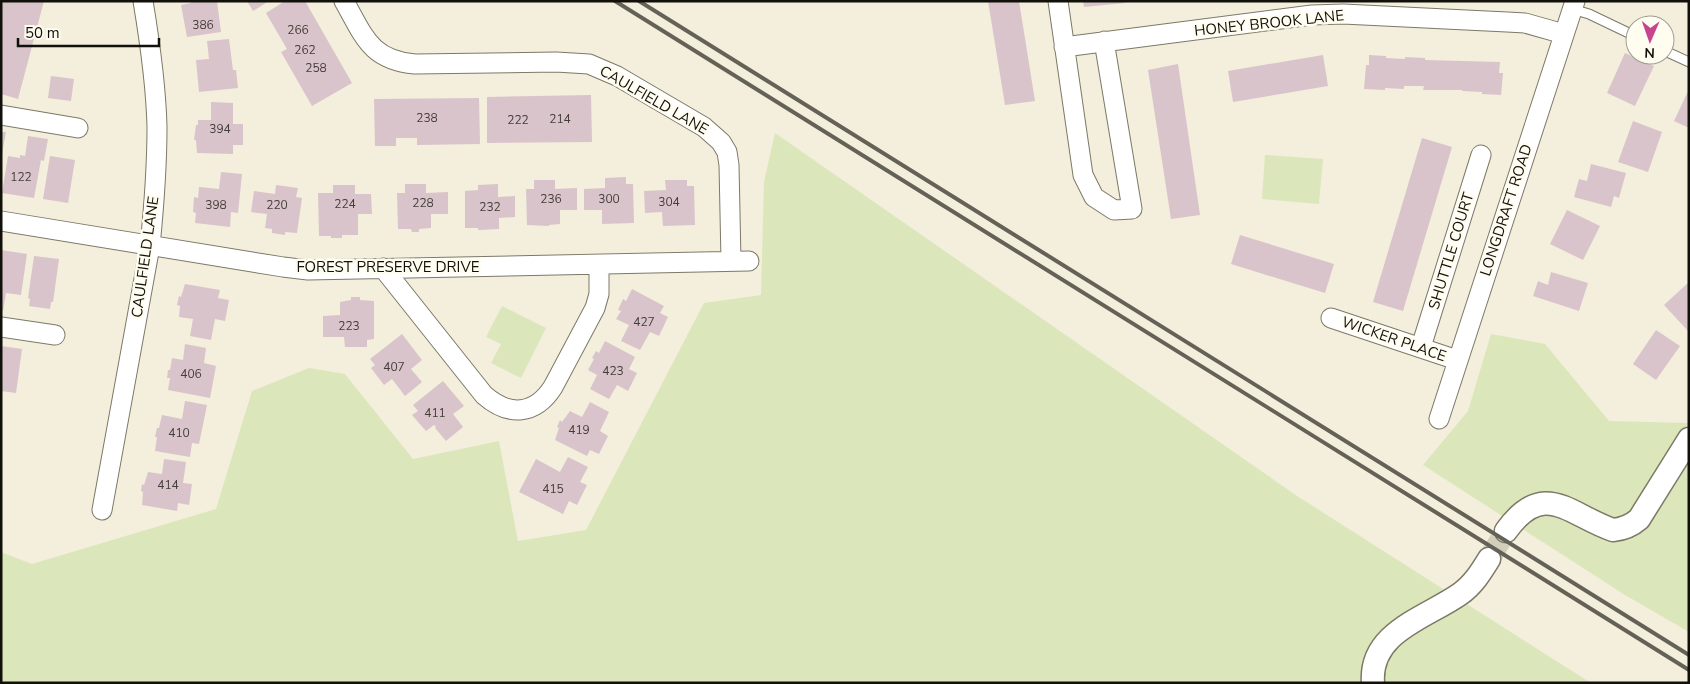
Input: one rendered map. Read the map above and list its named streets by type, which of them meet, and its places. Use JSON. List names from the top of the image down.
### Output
{
  "streets": {
    "street": [
      "HONEY BROOK LANE",
      "CAULFIELD LANE",
      "LONGDRAFT ROAD",
      "SHUTTLE COURT",
      "FOREST PRESERVE DRIVE",
      "WICKER PLACE"
    ]
  },
  "crossings": [
    ["HONEY BROOK LANE", "LONGDRAFT ROAD"],
    ["CAULFIELD LANE", "FOREST PRESERVE DRIVE"],
    ["LONGDRAFT ROAD", "WICKER PLACE"],
    ["SHUTTLE COURT", "WICKER PLACE"]
  ],
  "house_numbers": [
    "386",
    "266",
    "262",
    "258",
    "238",
    "214",
    "222",
    "394",
    "122",
    "236",
    "300",
    "304",
    "228",
    "224",
    "398",
    "220",
    "232",
    "427",
    "223",
    "407",
    "423",
    "406",
    "411",
    "419",
    "410",
    "414",
    "415"
  ],
  "scale_bar": "50 m",
  "north": "bottom"
}
